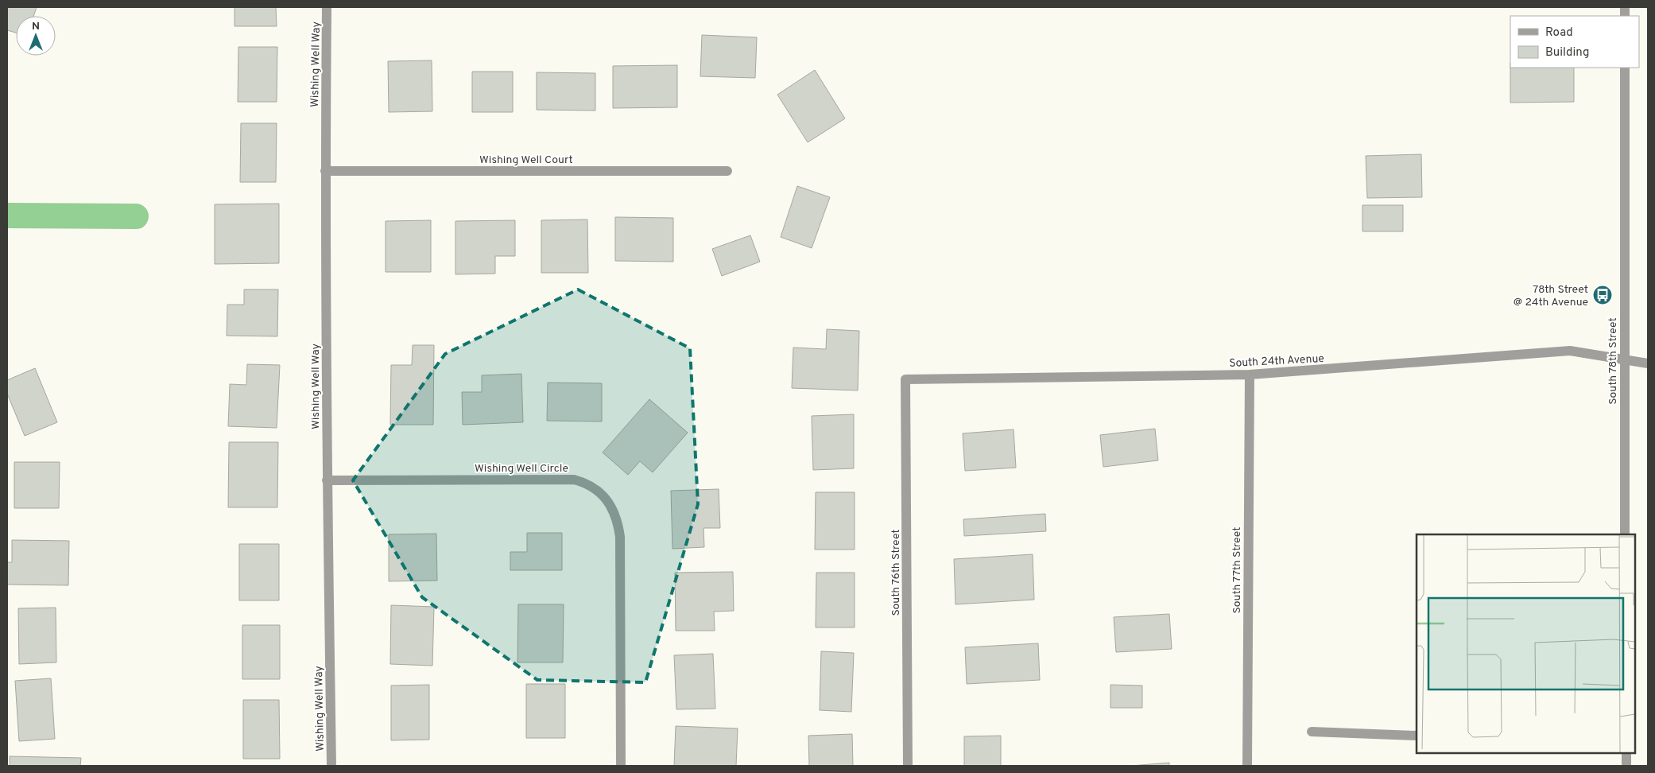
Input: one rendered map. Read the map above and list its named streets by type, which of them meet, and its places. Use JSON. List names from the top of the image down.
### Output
{
  "streets": {
    "street": [
      "Wishing Well Way",
      "Wishing Well Court",
      "South 24th Avenue",
      "South 78th Street",
      "Wishing Well Circle",
      "South 77th Street",
      "South 76th Street"
    ]
  },
  "crossings": [
    ["Wishing Well Way", "Wishing Well Court"],
    ["Wishing Well Way", "Wishing Well Circle"],
    ["South 24th Avenue", "South 78th Street"],
    ["South 24th Avenue", "South 77th Street"],
    ["South 24th Avenue", "South 76th Street"]
  ],
  "places": {
    "bus stop": ["78th Street @ 24th Avenue"]
  },
  "legend": ["Road", "Building"],
  "north": "top"
}
